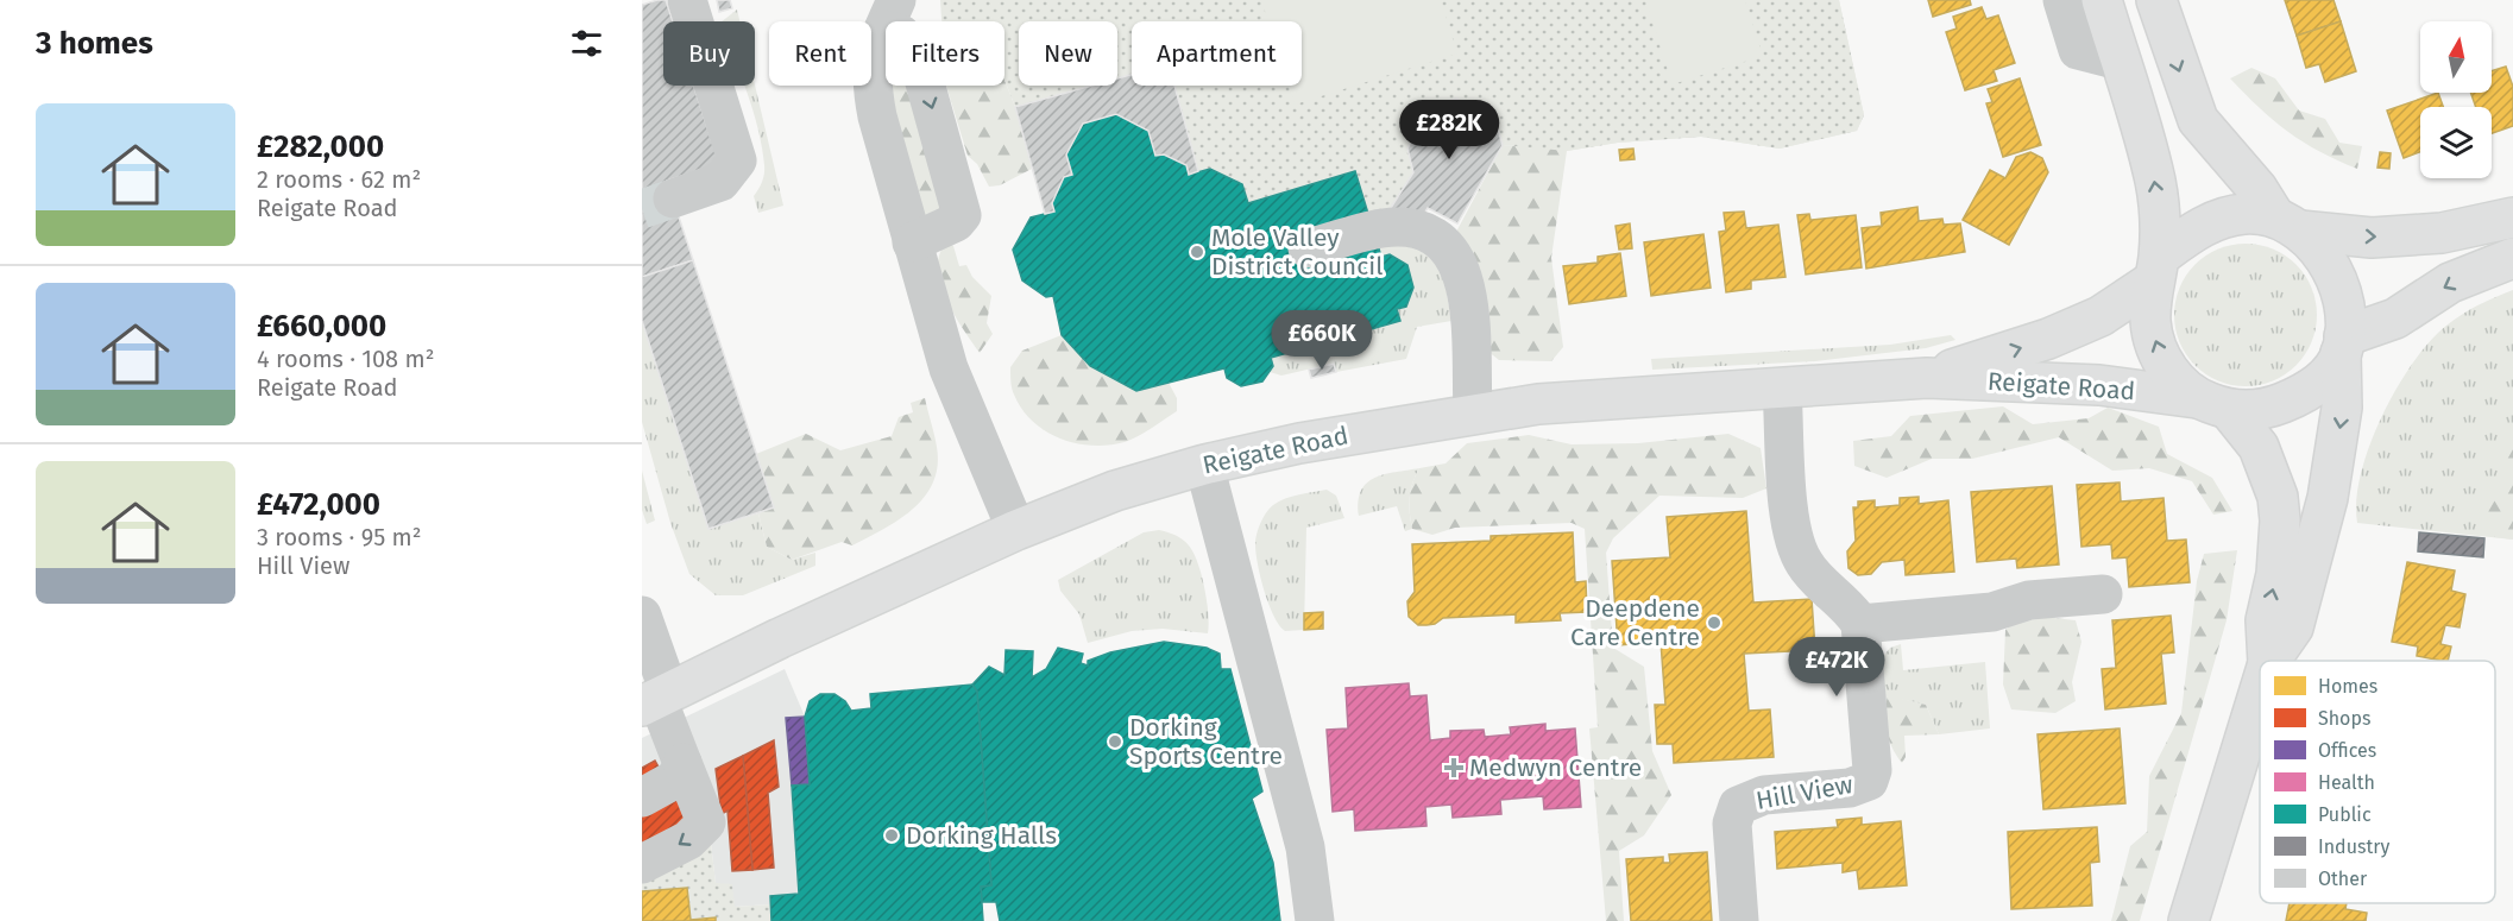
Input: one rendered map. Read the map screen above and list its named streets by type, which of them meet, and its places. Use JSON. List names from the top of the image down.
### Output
{
  "streets": {
    "main road": ["Reigate Road"],
    "street": ["Hill View"]
  },
  "places": {
    "other": [
      "Mole Valley District Council",
      "Deepdene Care Centre",
      "Dorking Sports Centre",
      "Dorking Halls"
    ],
    "health": ["Medwyn Centre"]
  },
  "legend": [
    "Homes",
    "Shops",
    "Offices",
    "Health",
    "Public",
    "Industry",
    "Other"
  ],
  "north": "top",
  "page": {
    "heading": "3 homes",
    "chip": [
      "Buy",
      "Rent",
      "Filters",
      "New",
      "Apartment"
    ],
    "list": [
      {
        "name": "£282,000",
        "note": "2 rooms · 62 m² · Reigate Road"
      },
      {
        "name": "£660,000",
        "note": "4 rooms · 108 m² · Reigate Road"
      },
      {
        "name": "£472,000",
        "note": "3 rooms · 95 m² · Hill View"
      }
    ],
    "price": ["£282K", "£660K", "£472K"]
  }
}
